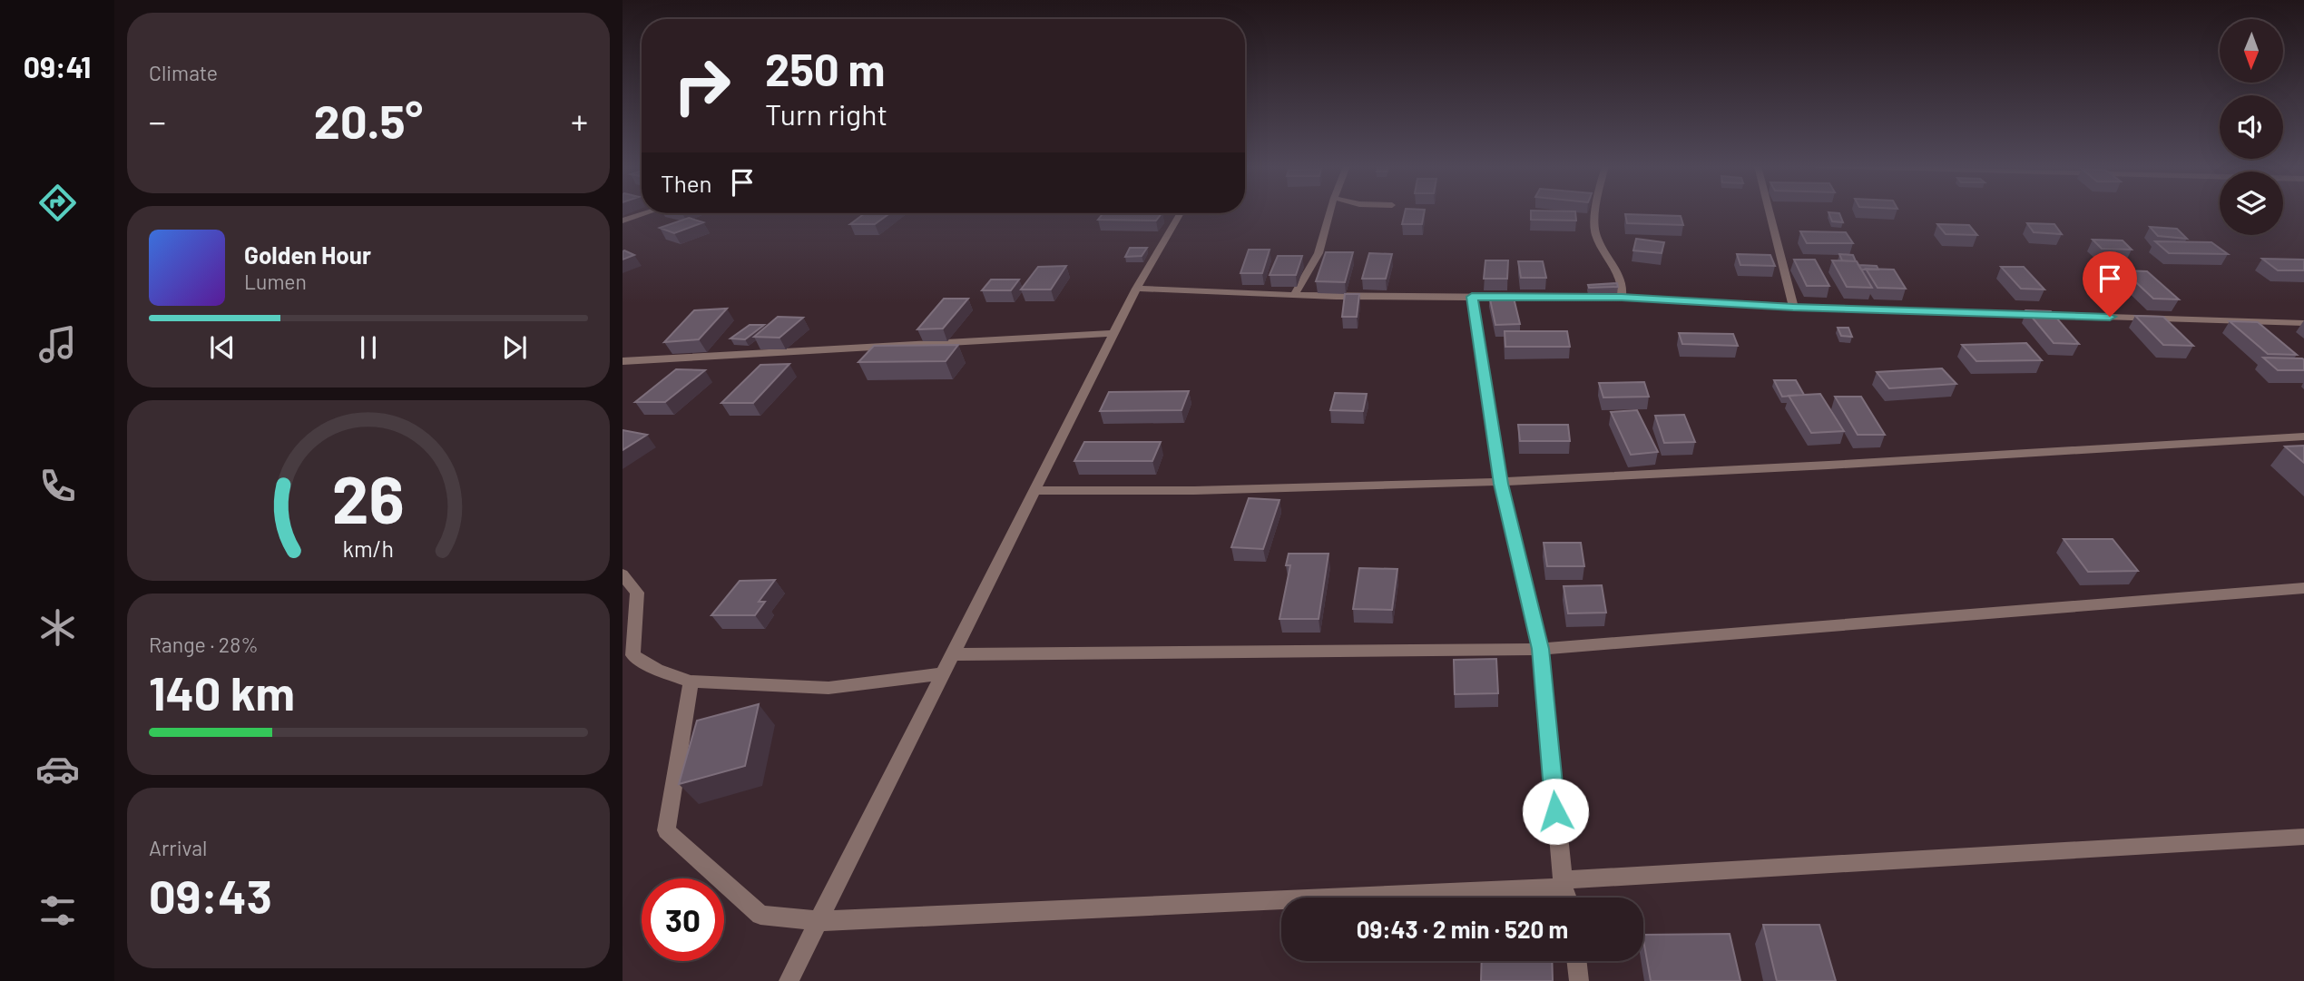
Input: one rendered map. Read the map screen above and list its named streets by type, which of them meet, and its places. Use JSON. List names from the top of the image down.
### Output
{
  "north": "bottom",
  "page": {
    "tabs": "09:41",
    "tile": [
      "Climate",
      ["Range · 28%", "140 km"],
      ["Arrival", "09:43"]
    ],
    "turn": ["250 m", "Turn right"],
    "heat": ["−", "20.5°", "+"],
    "then": "Then",
    "song": ["Golden Hour", "Lumen"],
    "limit": "30",
    "trip": "09:43 · 2 min · 520 m",
    "gauge": ["26", "km/h"]
  }
}
